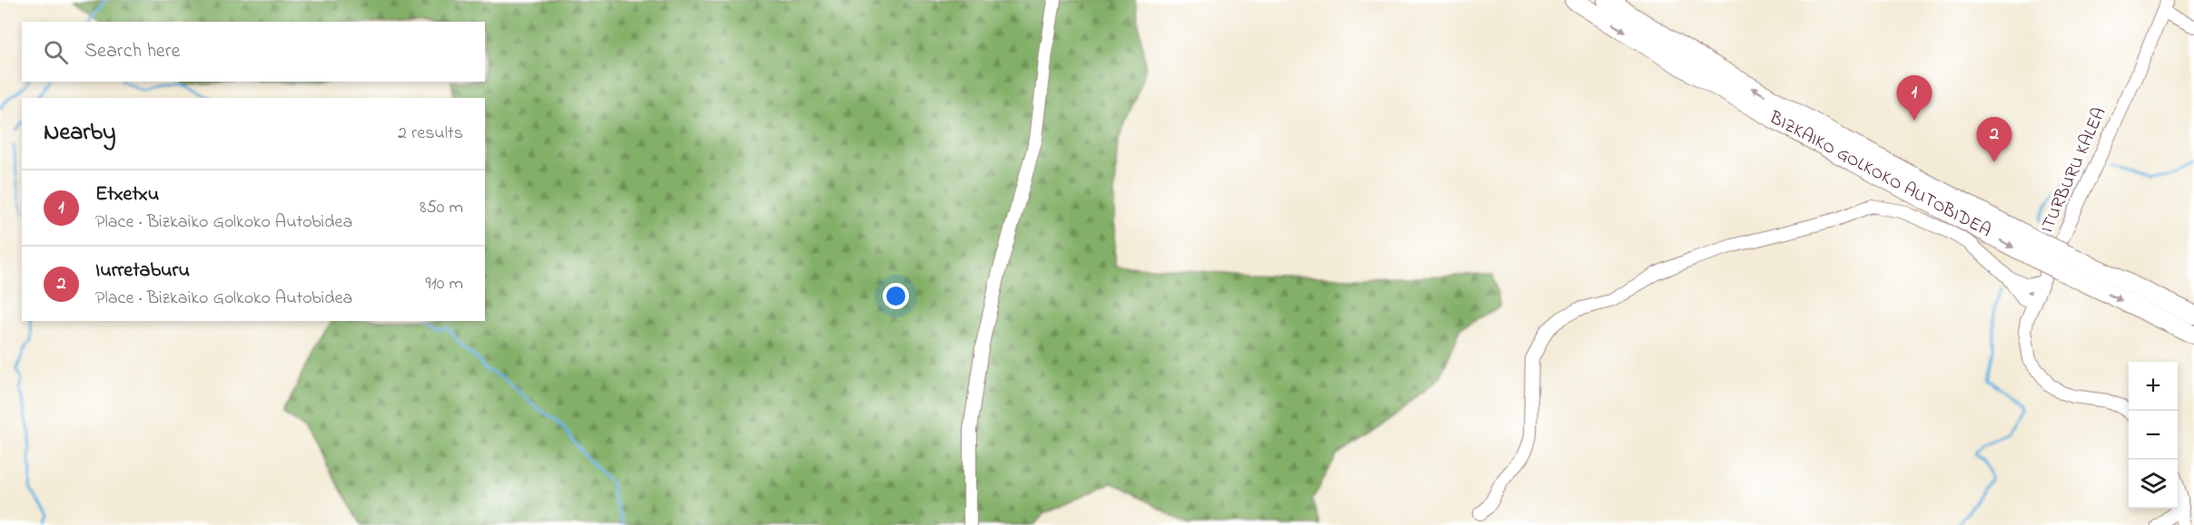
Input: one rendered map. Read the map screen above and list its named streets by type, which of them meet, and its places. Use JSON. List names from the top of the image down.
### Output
{
  "streets": {
    "highway": ["BIZKAIKO GOLKOKO AUTOBIDEA"],
    "street": ["ITURBURU KALEA"]
  },
  "page": {
    "search": "Search here",
    "pins": ["1", "2"],
    "heading": ["Nearby", "2 results"],
    "list": [
      {
        "mark": "1",
        "name": "Etxetxu",
        "note": "Place · Bizkaiko Golkoko Autobidea",
        "value": "850 m"
      },
      {
        "mark": "2",
        "name": "Iurretaburu",
        "note": "Place · Bizkaiko Golkoko Autobidea",
        "value": "910 m"
      }
    ],
    "map_buttons": ["+", "−"]
  }
}
